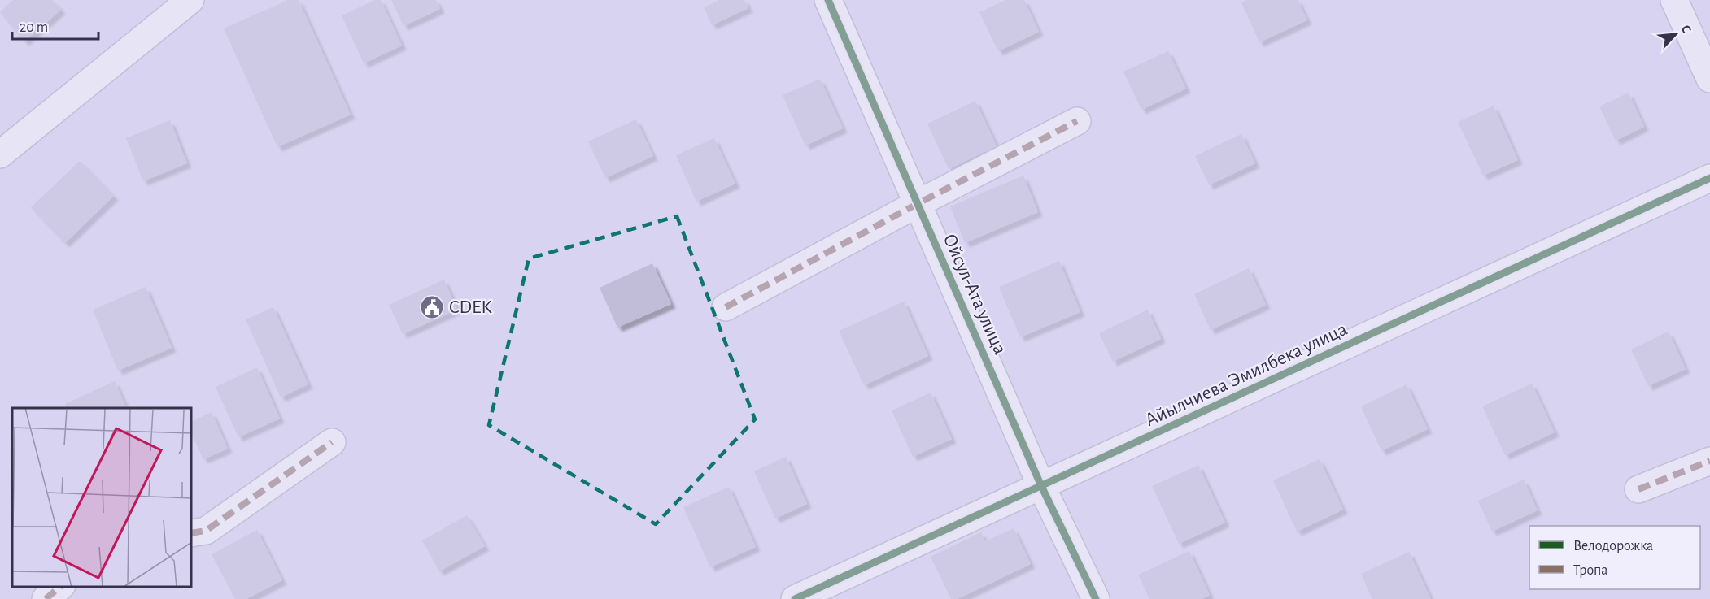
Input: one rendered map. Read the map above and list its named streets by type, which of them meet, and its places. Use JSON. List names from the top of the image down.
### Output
{
  "streets": {
    "street": ["Ойсул-Ата улица", "Айылчиева Эмилбека улица"]
  },
  "crossings": [
    ["Ойсул-Ата улица", "Айылчиева Эмилбека улица"]
  ],
  "places": {
    "public building": ["CDEK"]
  },
  "legend": ["Велодорожка", "Тропа"],
  "scale_bar": "20 m",
  "north": "top right"
}
